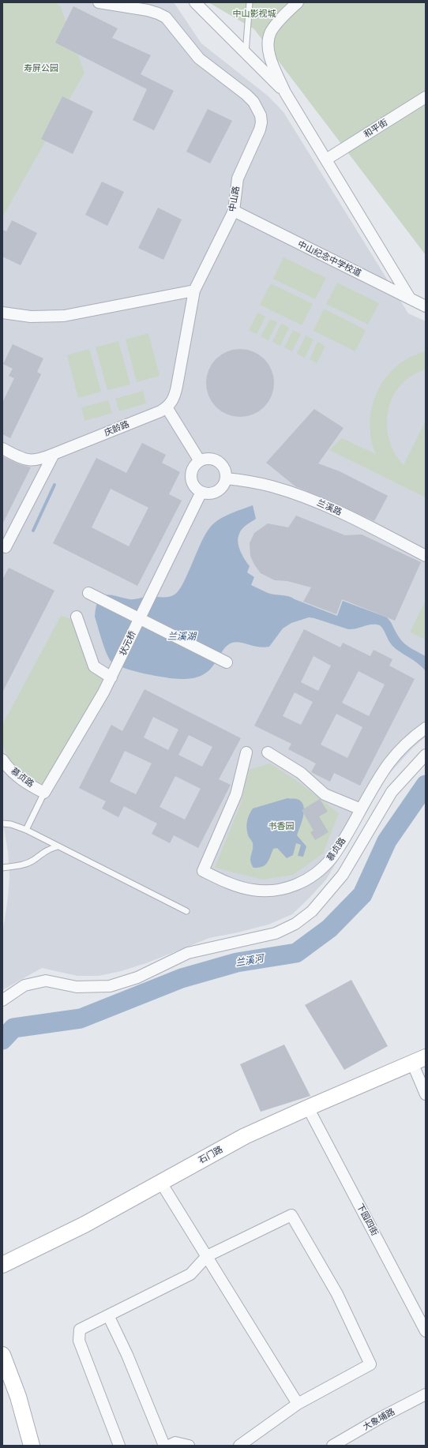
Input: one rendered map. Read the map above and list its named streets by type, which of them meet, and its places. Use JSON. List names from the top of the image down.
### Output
{
  "streets": {
    "street": [
      "和平街",
      "中山路",
      "中山纪念中学校道",
      "庆龄路",
      "兰溪路",
      "状元桥",
      "慕贞路",
      "石门路",
      "下园四街",
      "大象埔路"
    ]
  },
  "crossings": [
    ["中山路", "中山纪念中学校道"],
    ["兰溪路", "状元桥"],
    ["状元桥", "慕贞路"],
    ["石门路", "下园四街"]
  ],
  "water": ["兰溪湖", "兰溪河"],
  "parks": ["中山影视城", "寿屏公园", "书香园"]
}
